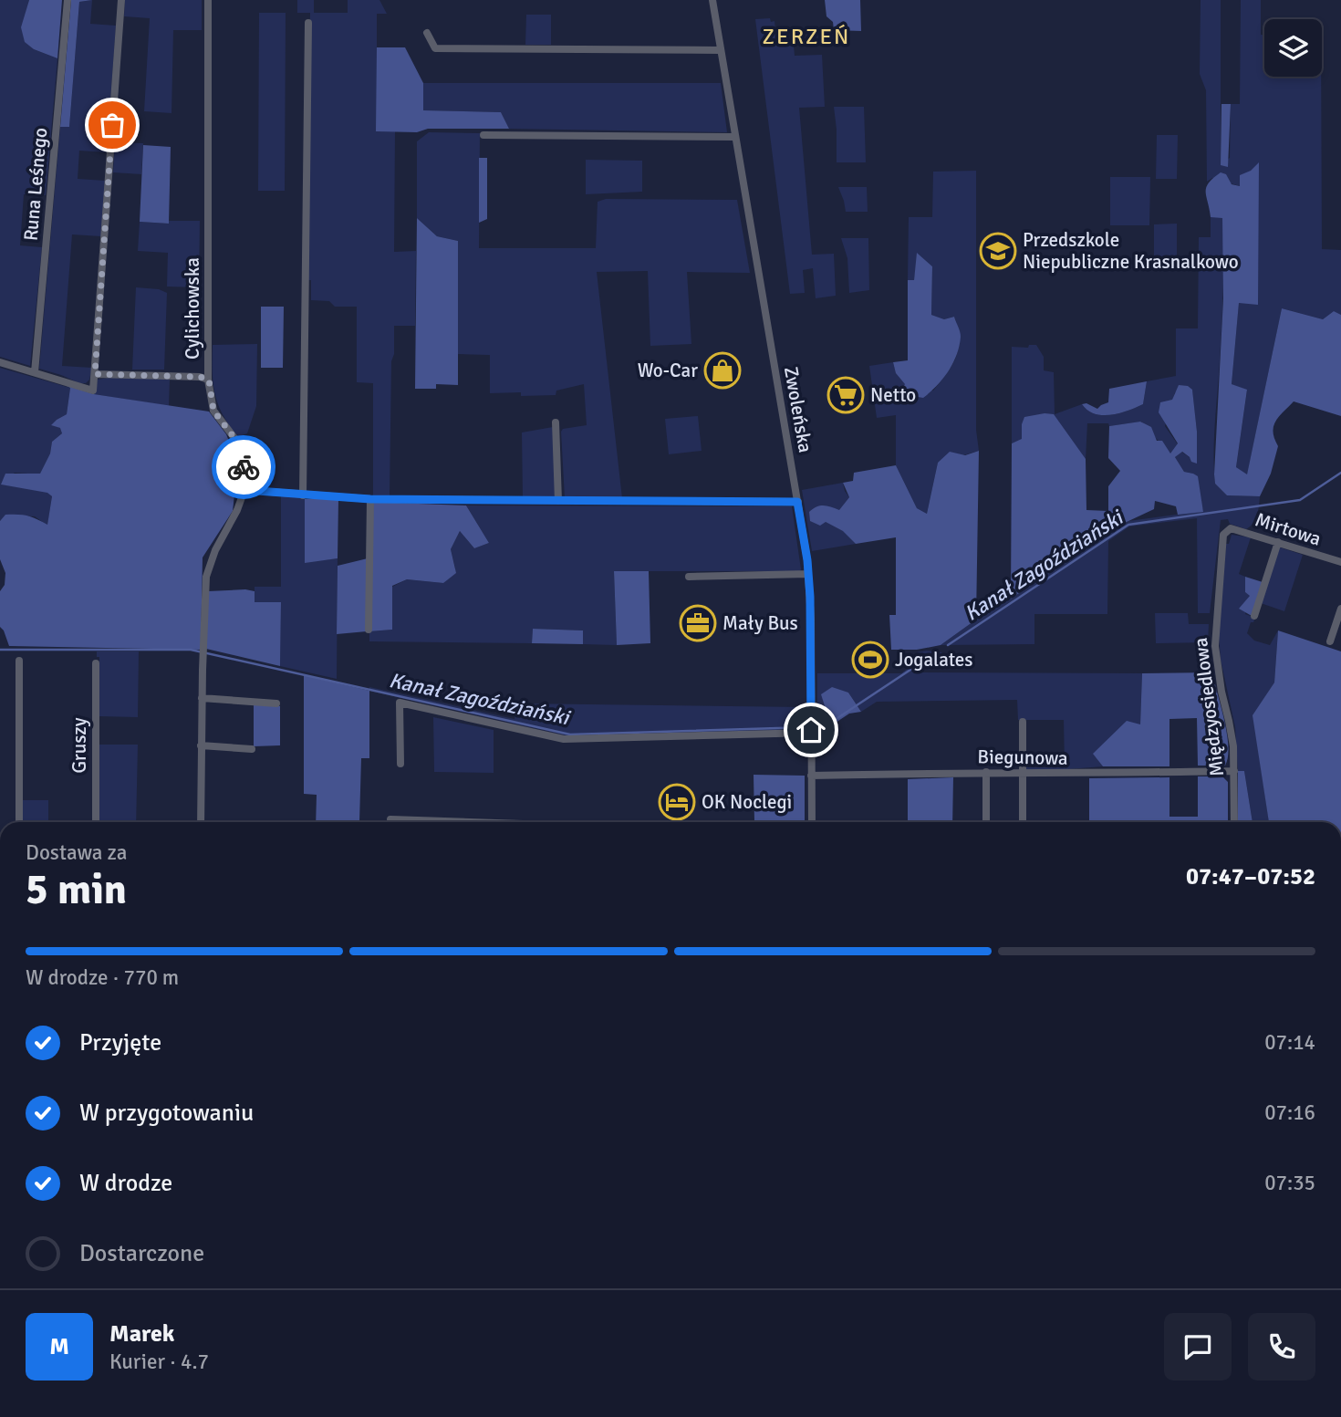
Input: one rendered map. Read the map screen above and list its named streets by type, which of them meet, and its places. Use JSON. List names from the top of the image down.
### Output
{
  "streets": {
    "street": [
      "Runa Leśnego",
      "Cylichowska",
      "Zwoleńska",
      "Mirtowa",
      "Międzyosiedlowa",
      "Gruszy",
      "Biegunowa"
    ]
  },
  "crossings": [
    ["Zwoleńska", "Biegunowa"],
    ["Mirtowa", "Międzyosiedlowa"],
    ["Międzyosiedlowa", "Biegunowa"]
  ],
  "districts": ["ZERZEŃ"],
  "water": ["Kanał Zagoździański"],
  "places": {
    "school or university": ["Przedszkole Niepubliczne Krasnalkowo"],
    "shop": ["Wo-Car"],
    "supermarket": ["Netto"],
    "office": ["Mały Bus"],
    "sports": ["Jogalates"],
    "hotel": ["OK Noclegi"]
  },
  "page": {
    "heading": ["5 min", "Dostawa za", "07:47–07:52"],
    "panel": ["Marek", "Kurier · 4.7"],
    "bar": "W drodze · 770 m",
    "list": [
      ["Przyjęte", "07:14"],
      ["W przygotowaniu", "07:16"],
      ["W drodze", "07:35"],
      "Dostarczone"
    ],
    "round": "M"
  }
}
